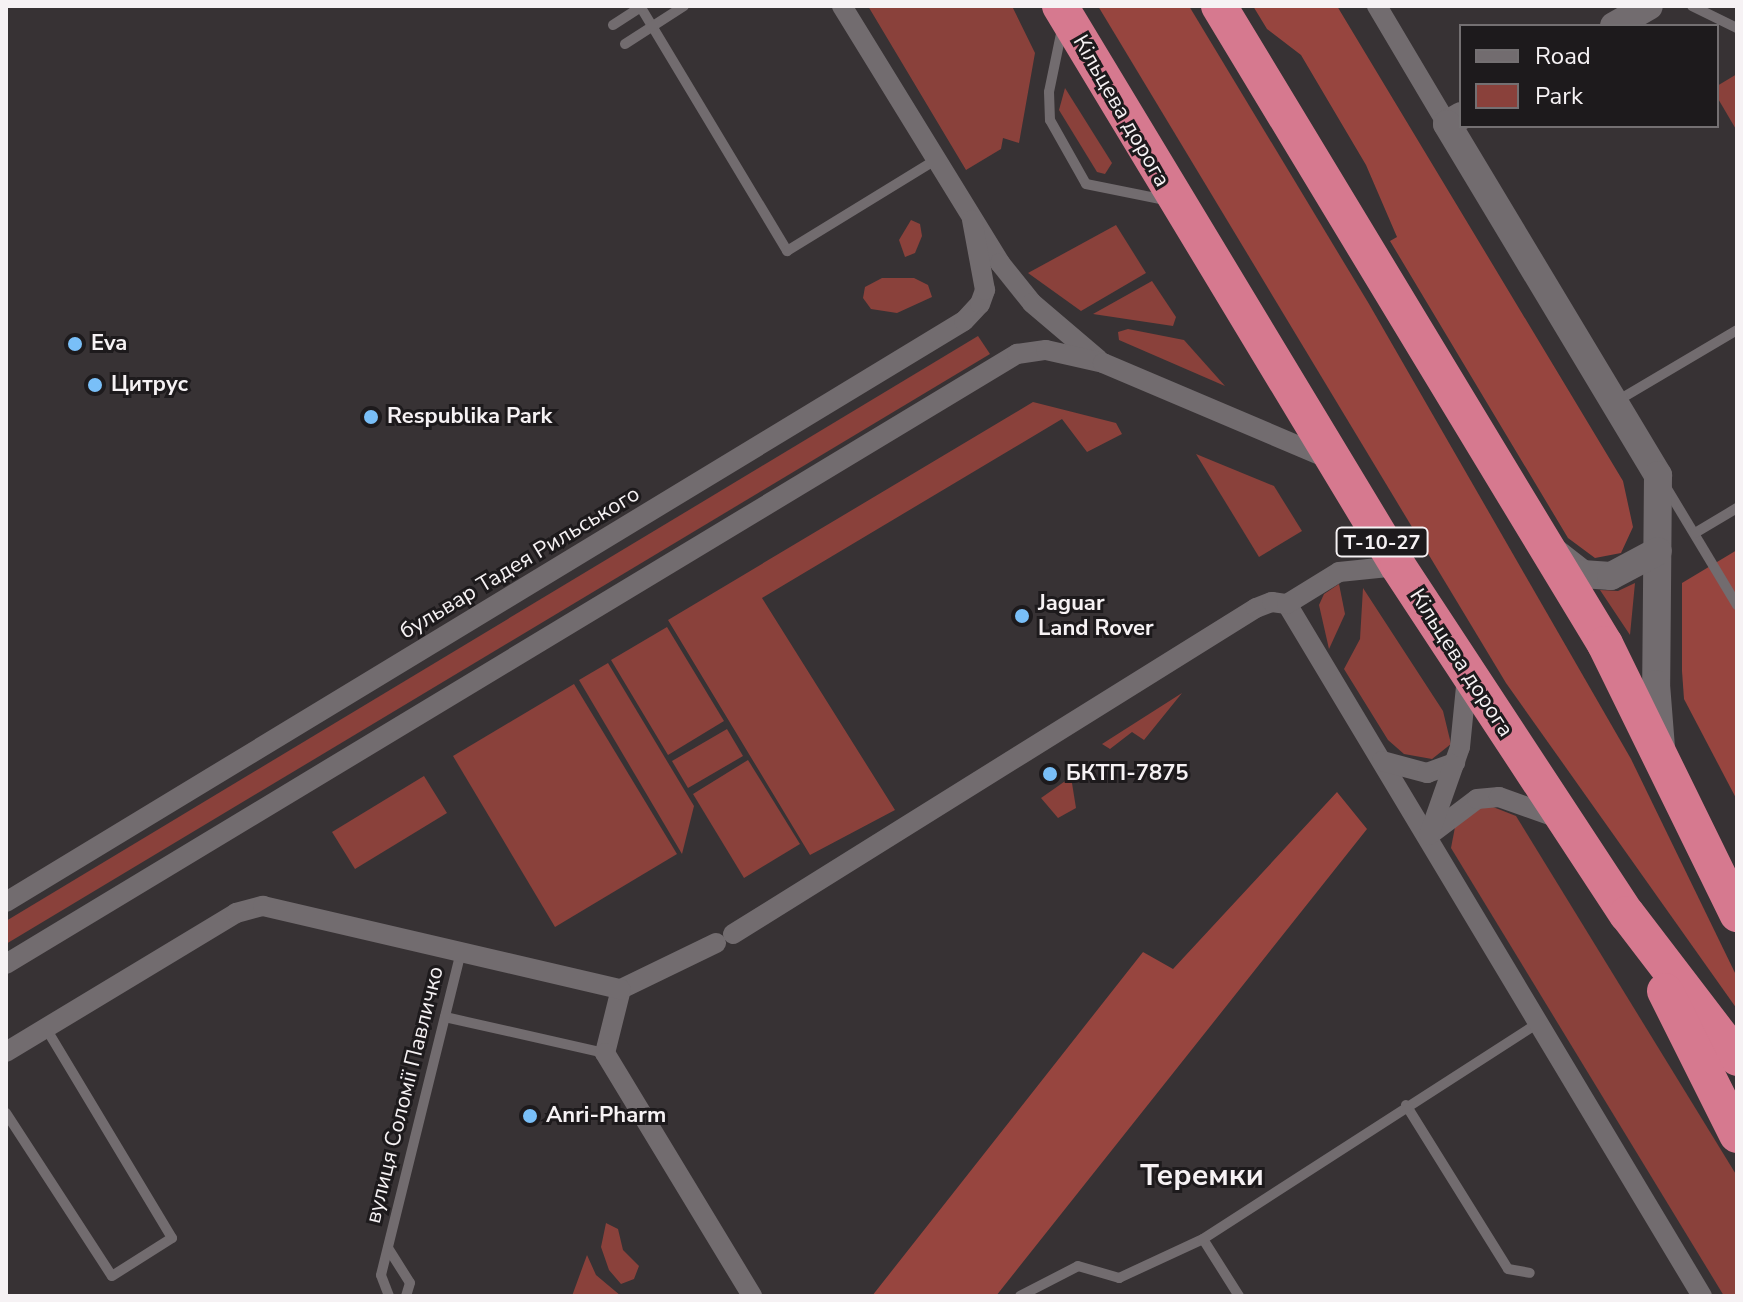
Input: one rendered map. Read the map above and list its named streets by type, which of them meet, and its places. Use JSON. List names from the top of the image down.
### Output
{
  "streets": {
    "highway": ["Кільцева дорога", "Т-10-27"],
    "street": ["бульвар Тадея Рильського"],
    "lane": ["вулиця Соломії Павличко"]
  },
  "districts": ["Теремки"],
  "places": [
    "Eva",
    "Цитрус",
    "Respublika Park",
    "Jaguar Land Rover",
    "БКТП-7875",
    "Anri-Pharm"
  ],
  "legend": ["Road", "Park"]
}
